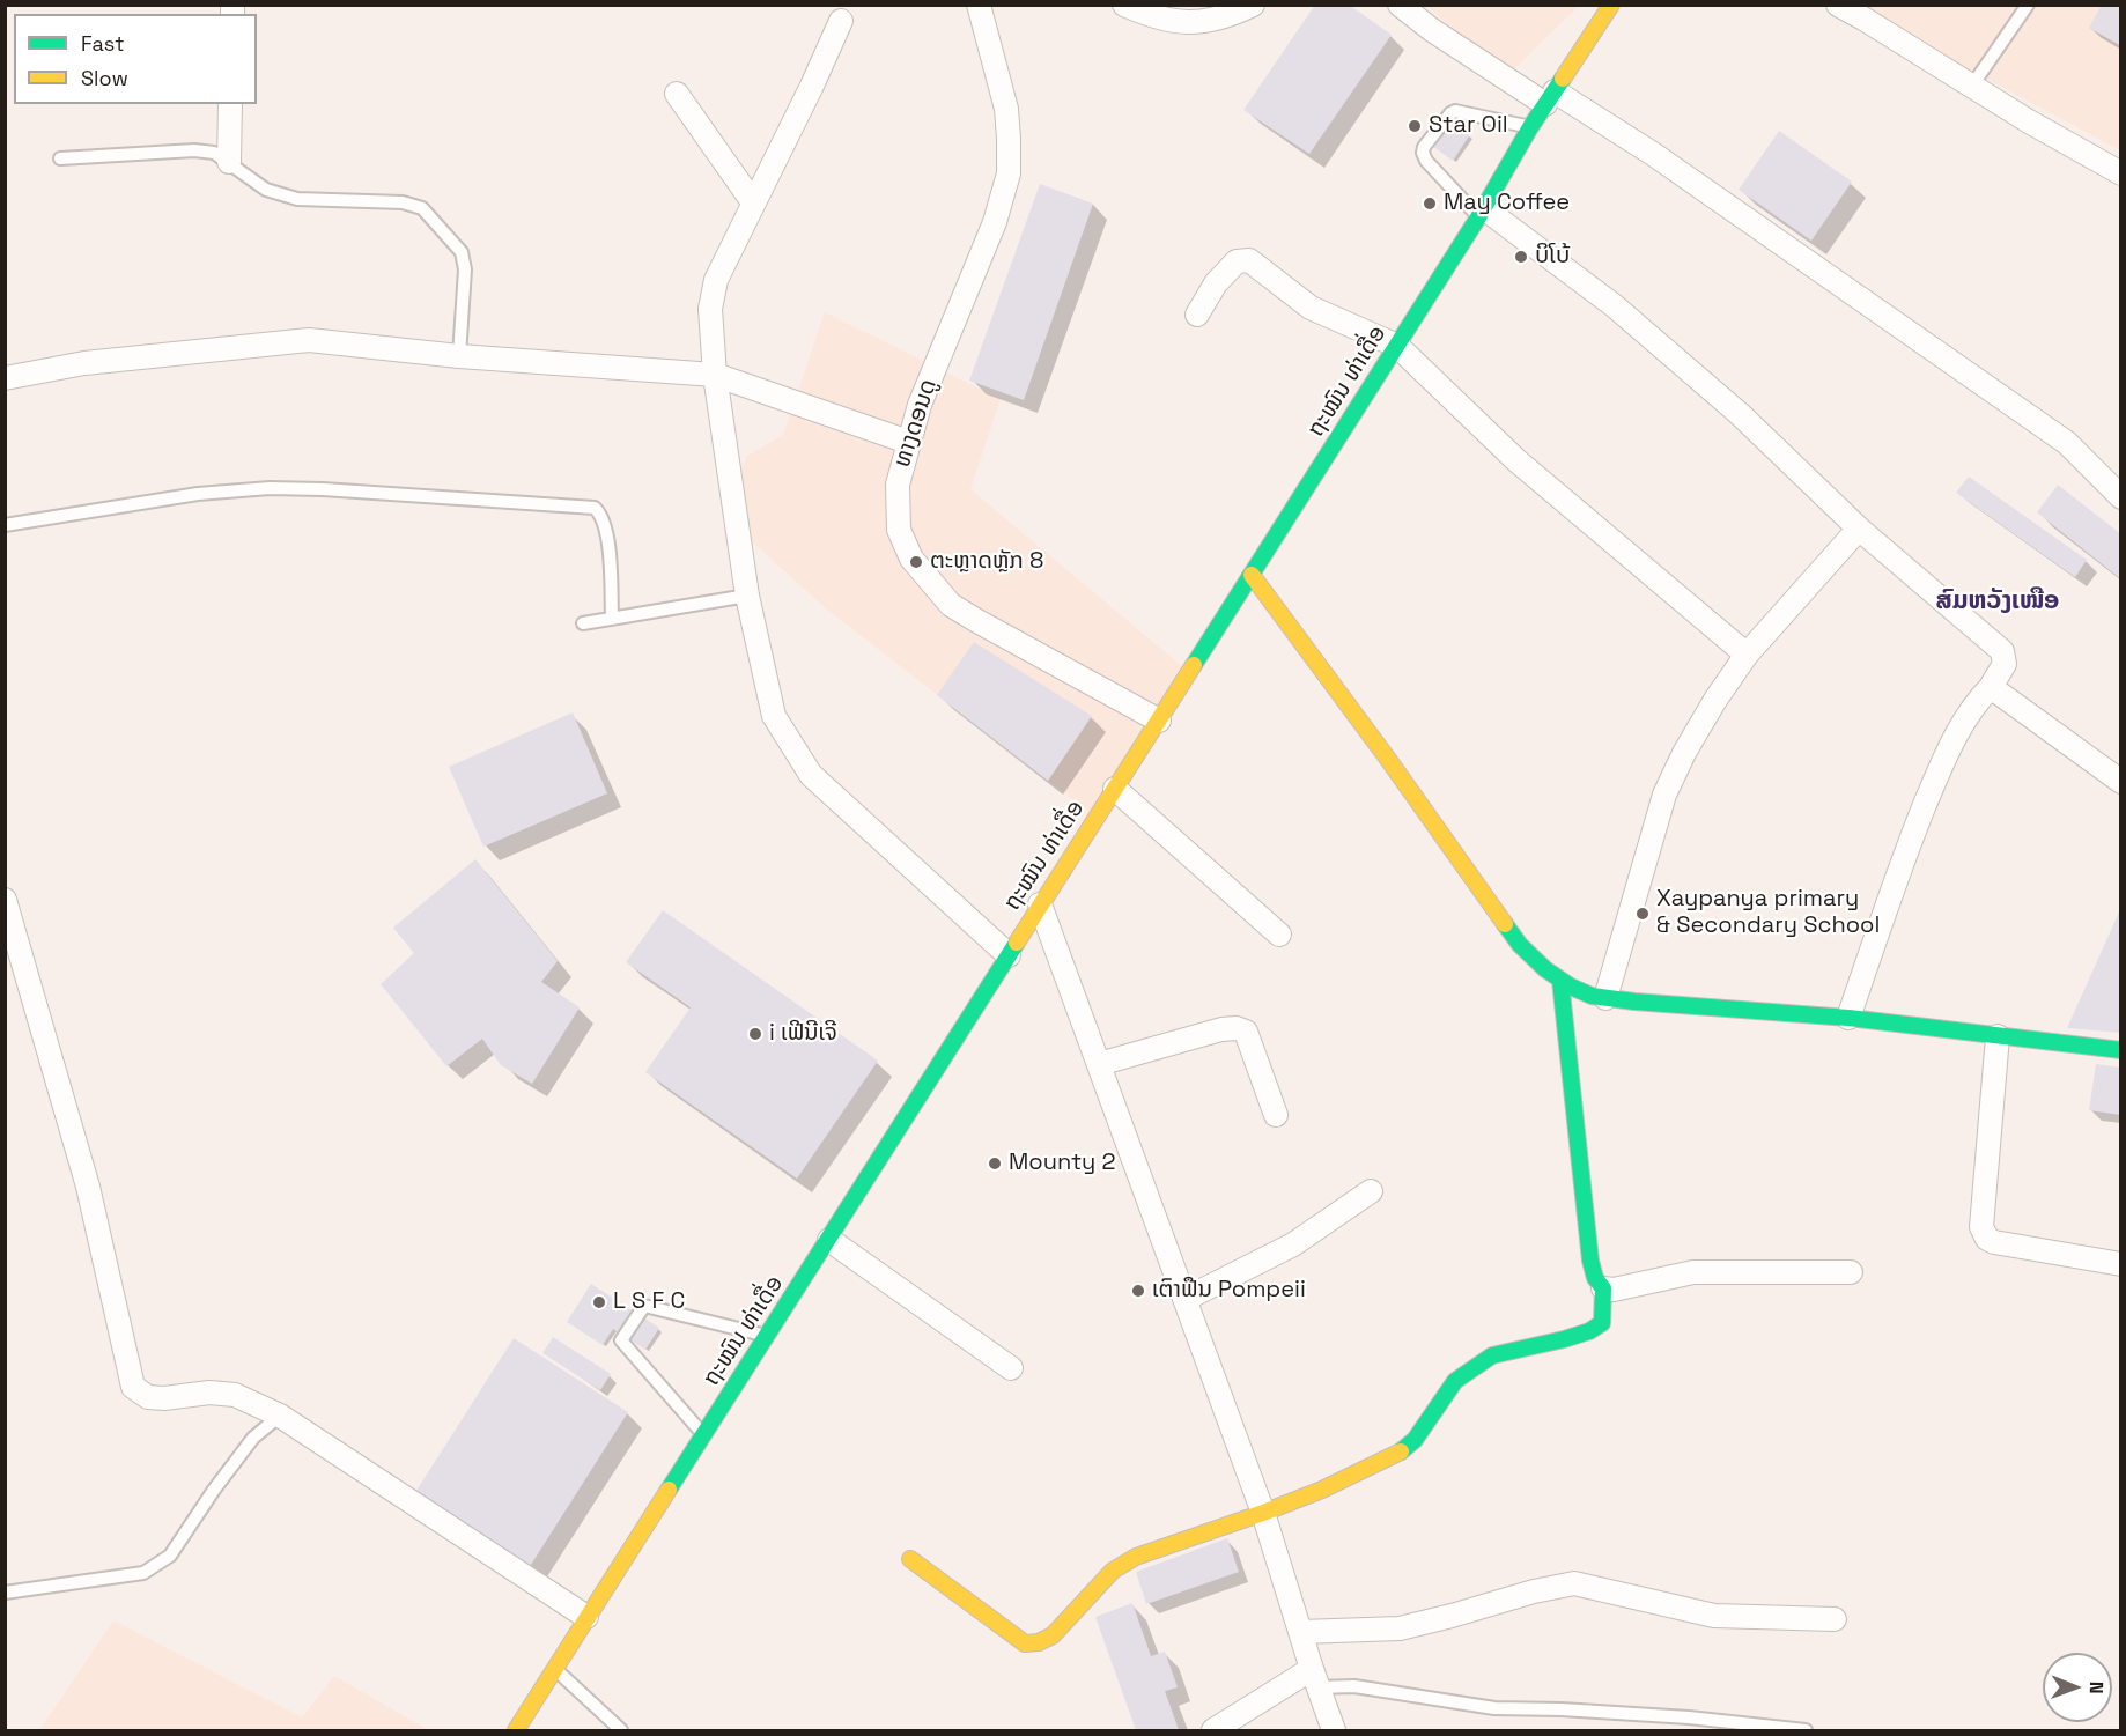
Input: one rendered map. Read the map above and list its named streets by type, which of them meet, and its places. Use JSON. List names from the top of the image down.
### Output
{
  "streets": {
    "street": ["ຖະໝົນ ທ່າເດື່ອ", "ທາງດອນດູ"]
  },
  "crossings": [
    ["ຖະໝົນ ທ່າເດື່ອ", "ທາງດອນດູ"]
  ],
  "districts": ["ສົມຫວັງເໜືອ"],
  "places": [
    "Star Oil",
    "May Coffee",
    "ບິໂບ້",
    "ຕະຫຼາດຫຼັກ 8",
    "Xaypanya primary & Secondary School",
    "i ເຟີນີເຈີ",
    "Mounty 2",
    "ເຕົາຟືນ Pompeii",
    "L S F C"
  ],
  "legend": ["Fast", "Slow"],
  "north": "right"
}
